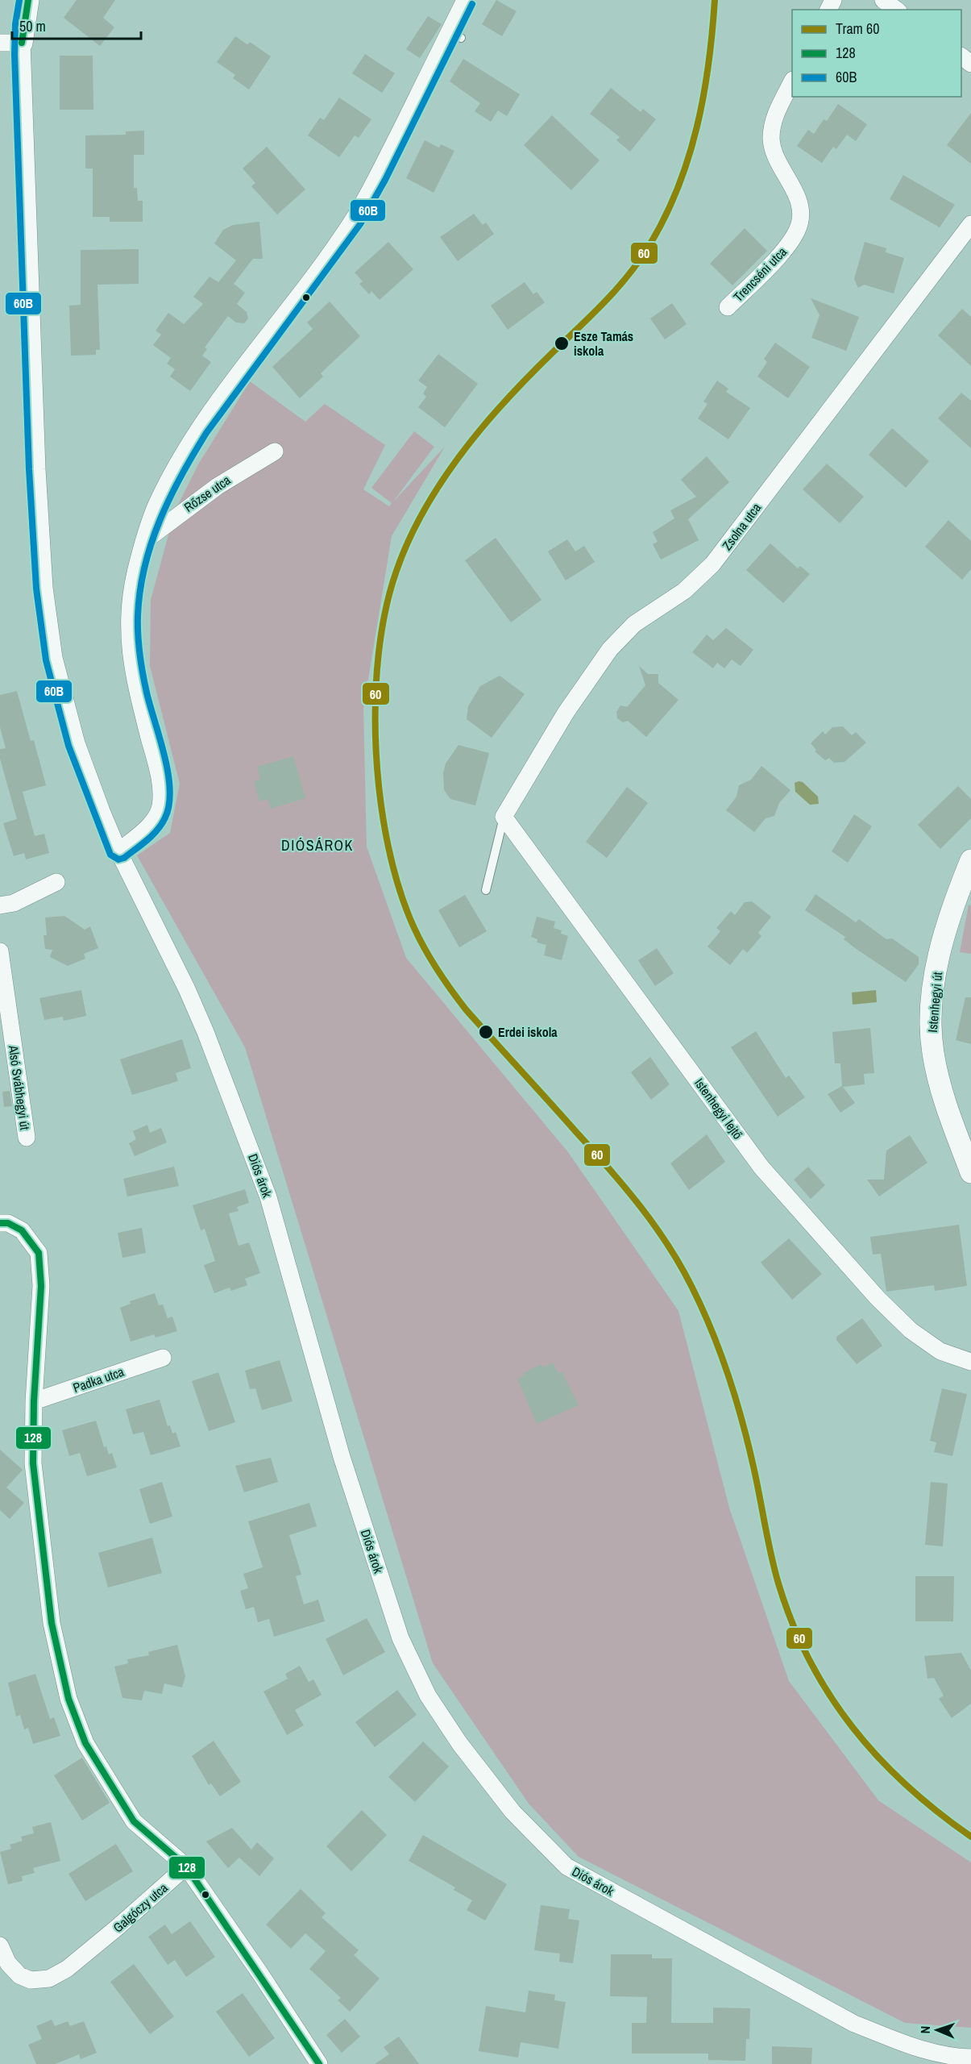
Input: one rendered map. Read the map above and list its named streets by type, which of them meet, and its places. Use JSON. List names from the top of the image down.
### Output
{
  "streets": {
    "street": [
      "Trencséni utca",
      "Rőzse utca",
      "Zsolna utca",
      "Istenhegyi út",
      "Alsó Svábhegyi út",
      "Istenhegyi lejtő",
      "Diós árok",
      "Padka utca",
      "Galgóczy utca"
    ]
  },
  "crossings": [
    ["Zsolna utca", "Istenhegyi lejtő"]
  ],
  "districts": ["DIÓSÁROK"],
  "places": ["Esze Tamás iskola", "Erdei iskola"],
  "lines": ["tram line 60", "transit line 128", "transit line 60B"],
  "legend": ["Tram 60", "128", "60B"],
  "scale_bar": "50 m",
  "north": "left"
}
